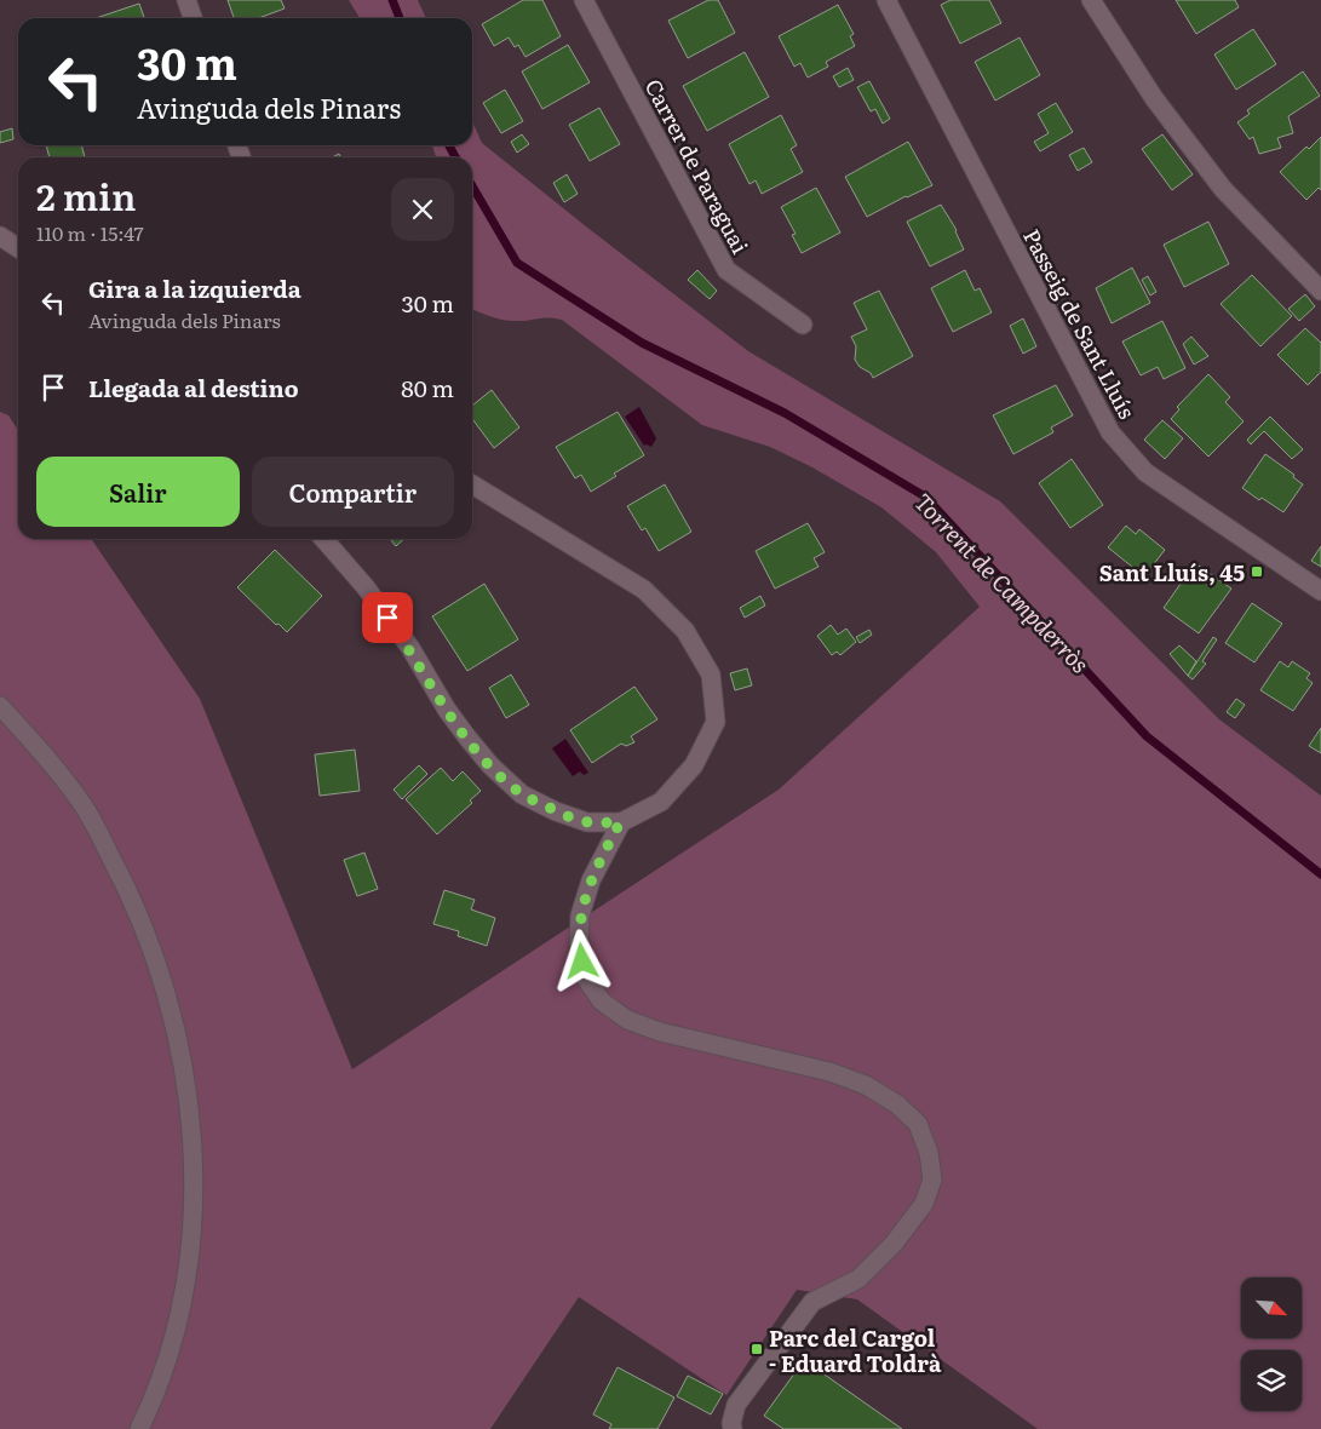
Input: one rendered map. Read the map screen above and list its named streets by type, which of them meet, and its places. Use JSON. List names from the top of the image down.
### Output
{
  "streets": {
    "street": ["Carrer de Paraguai", "Passeig de Sant Lluís"]
  },
  "water": ["Torrent de Campderròs"],
  "places": {
    "transit": ["Sant Lluís, 45", "Parc del Cargol - Eduard Toldrà"]
  },
  "north": "bottom right",
  "page": {
    "turn": ["30 m", "Avinguda dels Pinars"],
    "heading": ["2 min", "110 m · 15:47"],
    "list": [
      {
        "name": "Gira a la izquierda",
        "note": "Avinguda dels Pinars",
        "value": "30 m"
      },
      {
        "name": "Llegada al destino",
        "value": "80 m"
      }
    ],
    "buttons": ["Salir", "Compartir"]
  }
}
